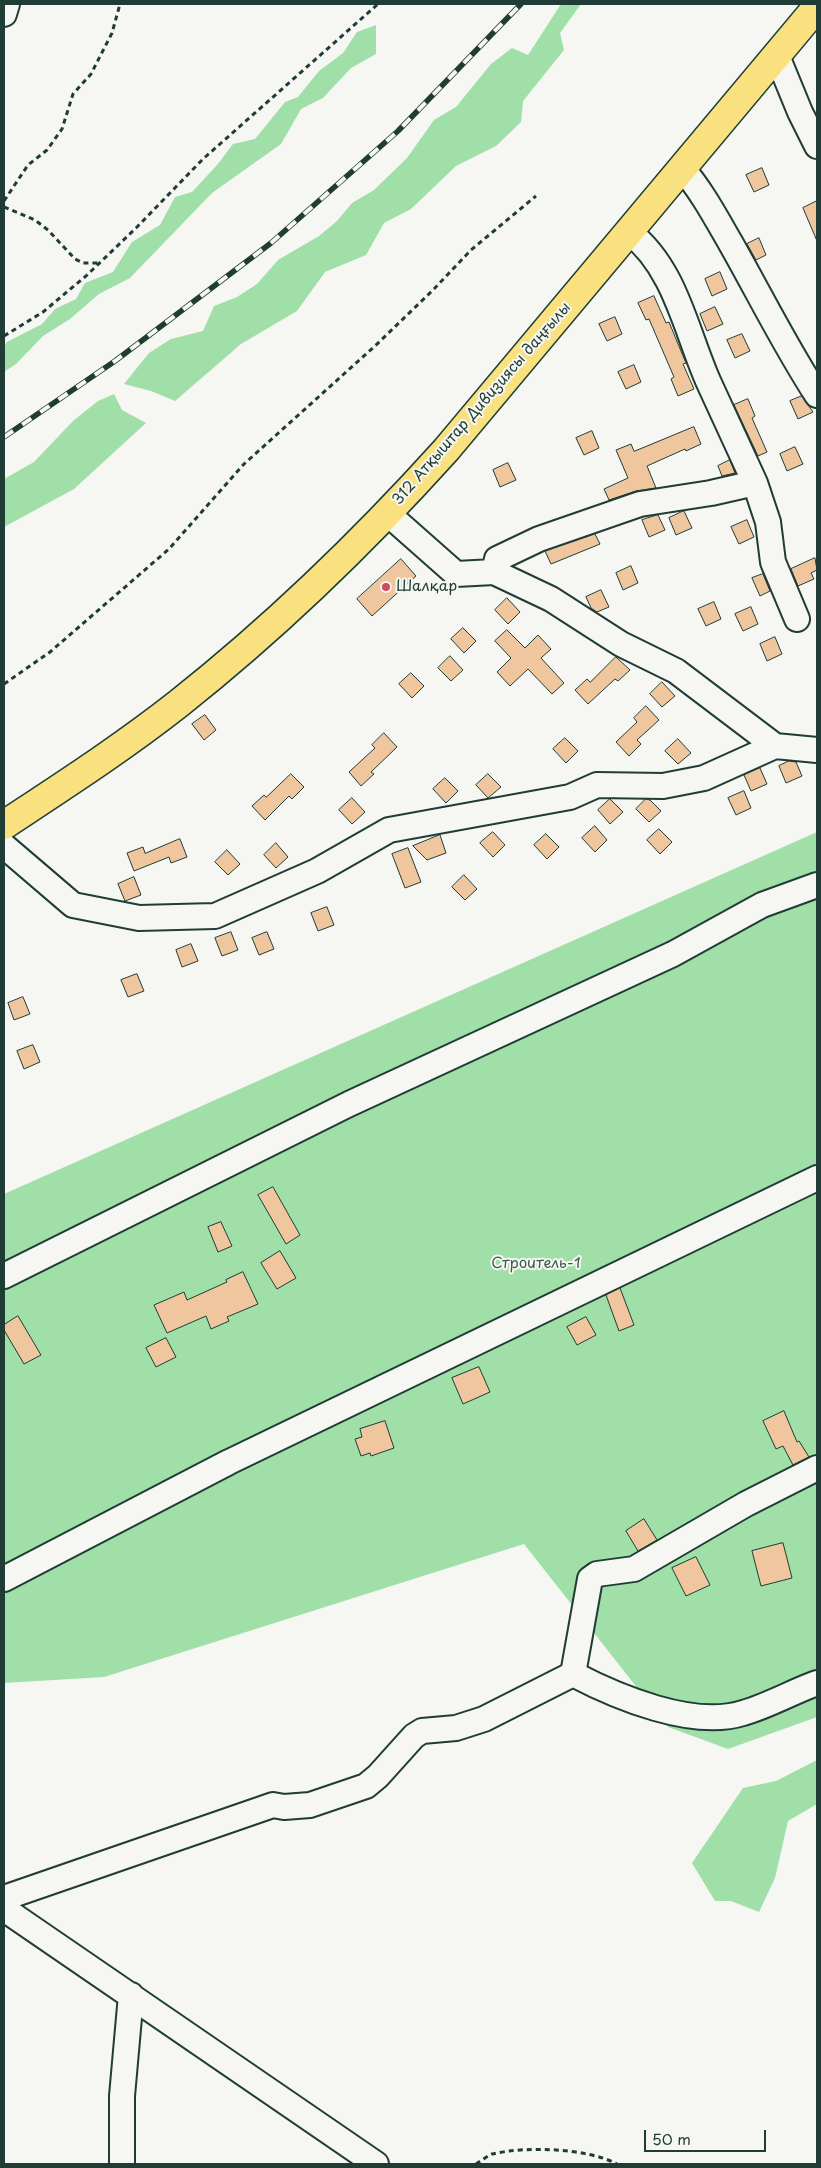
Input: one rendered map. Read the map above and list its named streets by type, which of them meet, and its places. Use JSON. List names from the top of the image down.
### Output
{
  "streets": {
    "highway": ["312 Атқыштар Дивизиясы даңғылы"]
  },
  "parks": ["Строитель-1"],
  "places": ["Шалқар"],
  "scale_bar": "50 m"
}
